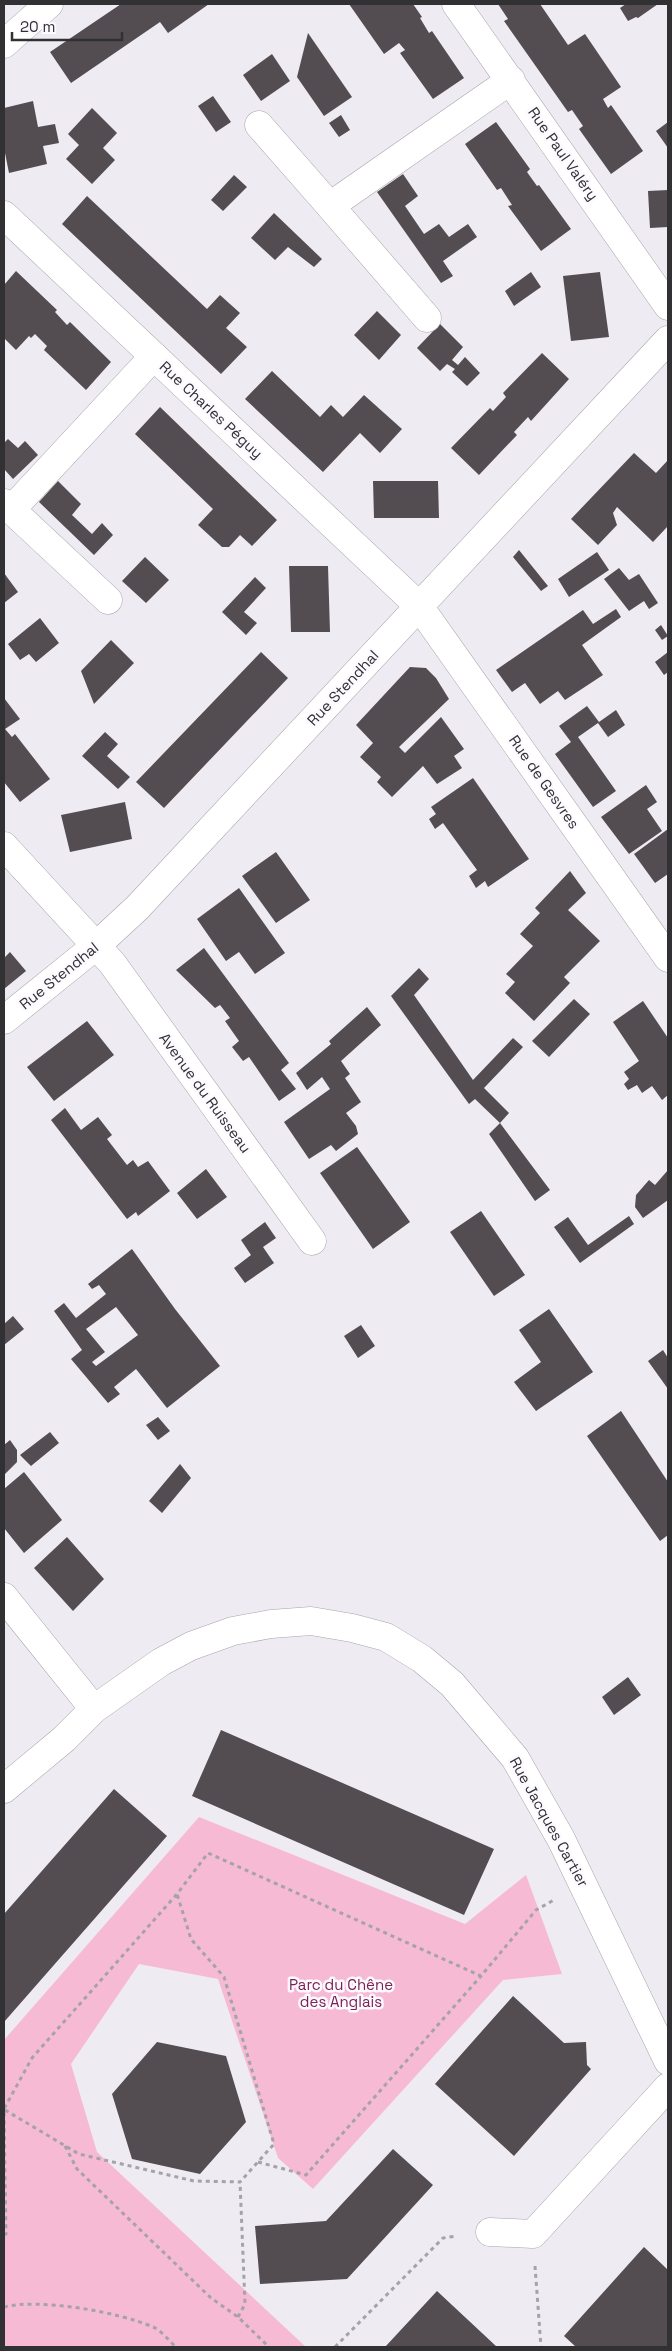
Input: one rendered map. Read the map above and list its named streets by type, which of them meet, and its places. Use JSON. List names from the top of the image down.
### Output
{
  "streets": {
    "street": [
      "Rue Paul Valéry",
      "Rue Charles Péguy",
      "Rue Stendhal",
      "Rue de Gesvres",
      "Avenue du Ruisseau",
      "Rue Jacques Cartier"
    ]
  },
  "crossings": [
    ["Rue Charles Péguy", "Rue Stendhal"],
    ["Rue Charles Péguy", "Rue de Gesvres"],
    ["Rue Stendhal", "Rue de Gesvres"],
    ["Rue Stendhal", "Avenue du Ruisseau"]
  ],
  "parks": ["Parc du Chêne des Anglais"],
  "scale_bar": "20 m"
}
